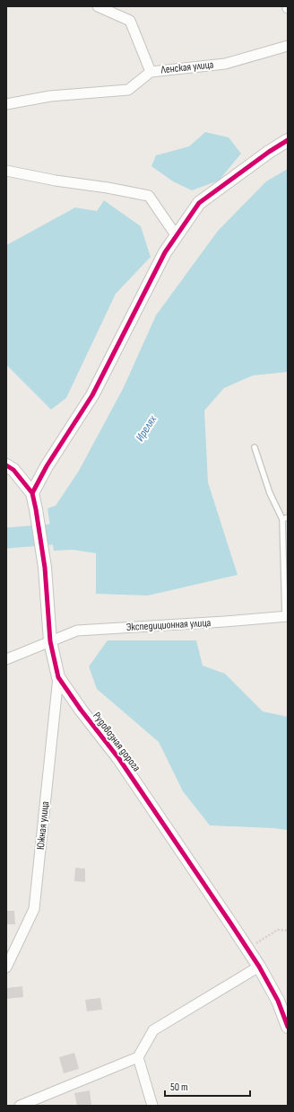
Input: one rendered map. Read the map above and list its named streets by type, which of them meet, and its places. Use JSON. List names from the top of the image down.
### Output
{
  "streets": {
    "street": [
      "Ленская улица",
      "Экспедиционная улица",
      "Рудовозная дорога",
      "Южная улица"
    ]
  },
  "crossings": [
    ["Экспедиционная улица", "Рудовозная дорога"],
    ["Рудовозная дорога", "Южная улица"]
  ],
  "water": ["Ирелях"],
  "scale_bar": "50 m"
}
